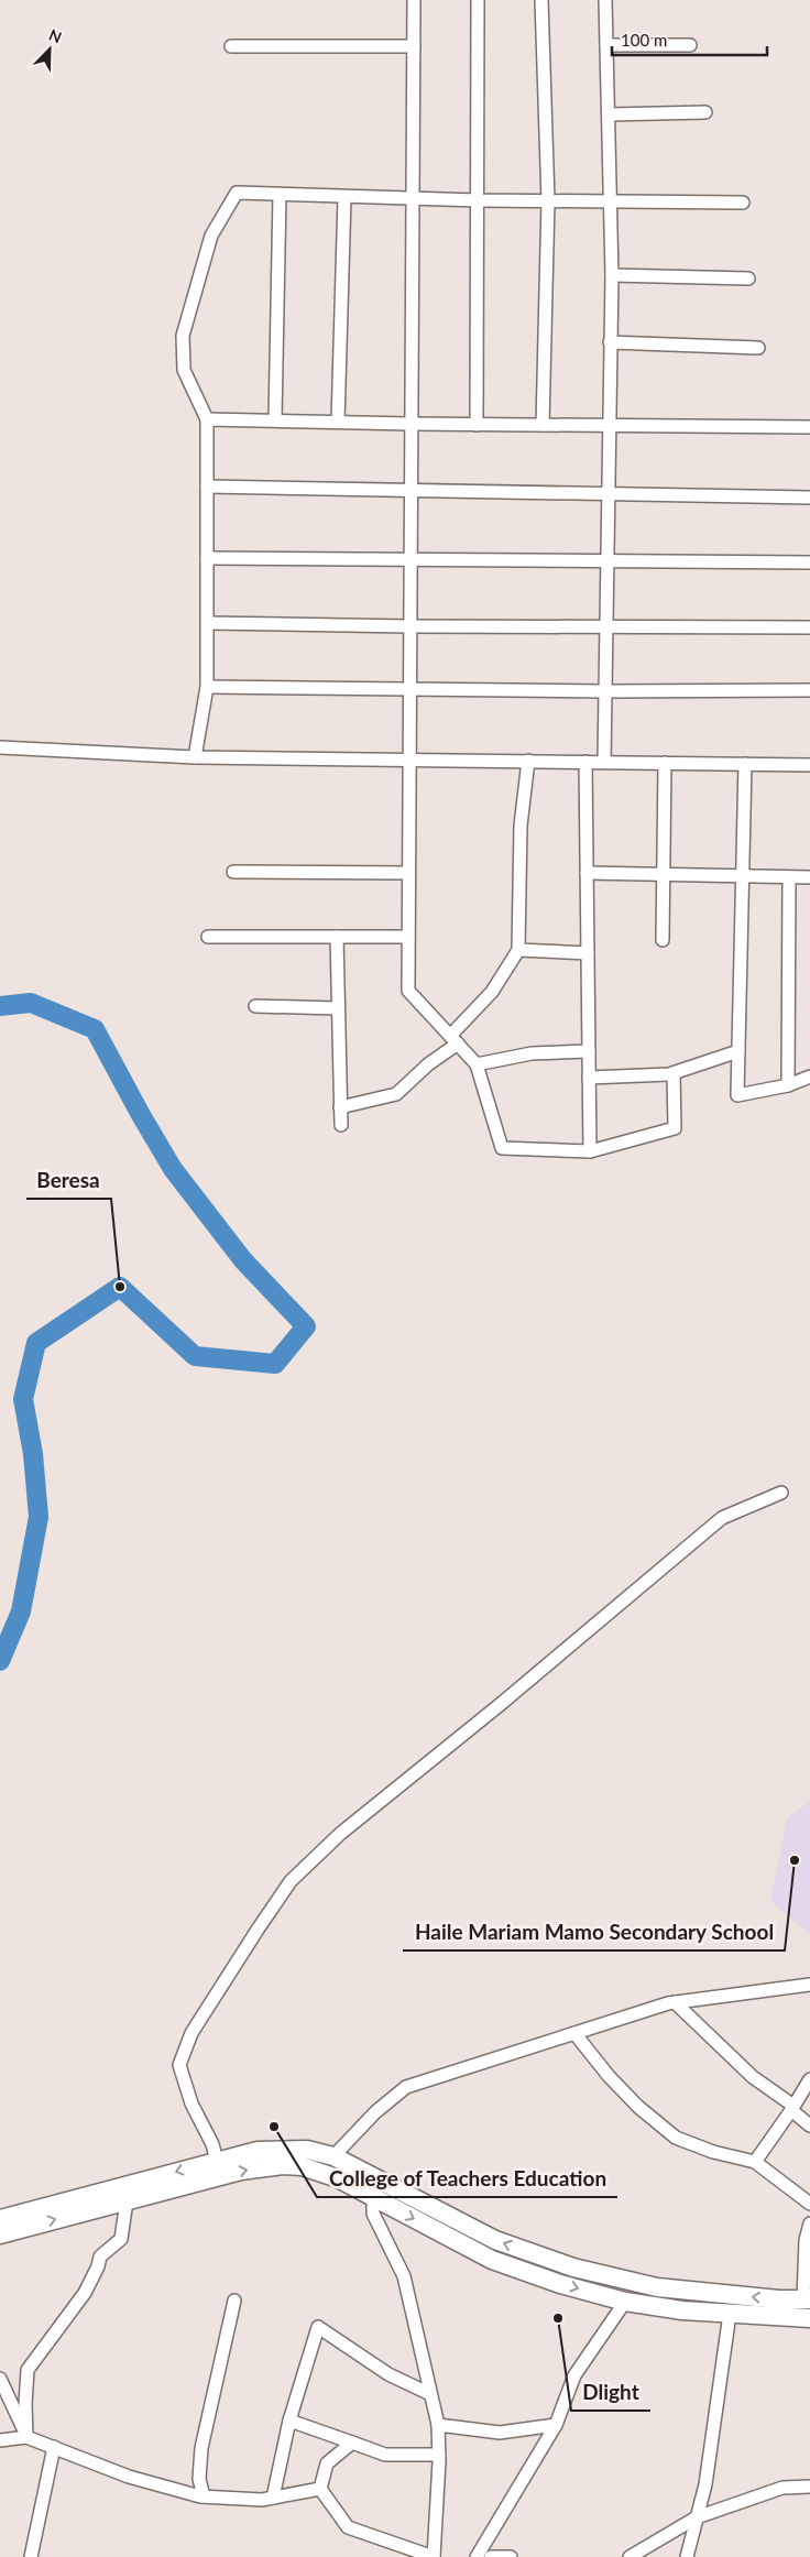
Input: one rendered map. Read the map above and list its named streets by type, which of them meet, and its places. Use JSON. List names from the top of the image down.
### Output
{
  "places": [
    "Beresa",
    "Haile Mariam Mamo Secondary School",
    "College of Teachers Education",
    "Dlight"
  ],
  "scale_bar": "100 m",
  "north": "top right"
}
